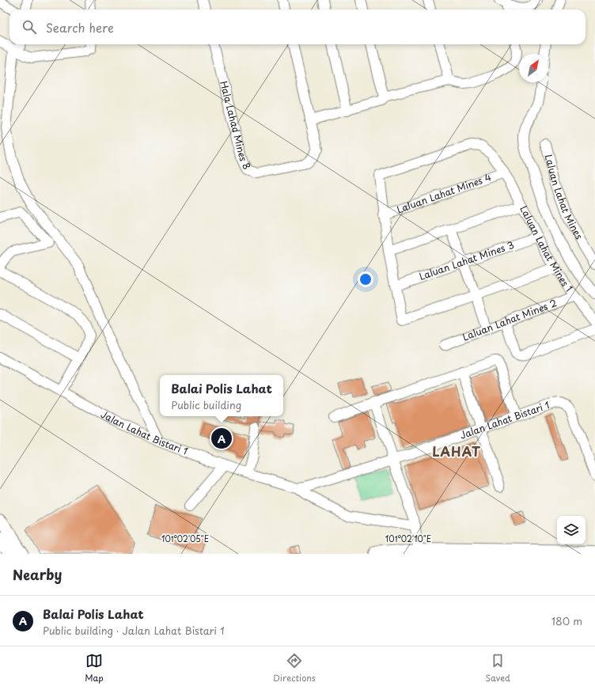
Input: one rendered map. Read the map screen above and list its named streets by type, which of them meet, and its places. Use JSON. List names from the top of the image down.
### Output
{
  "streets": {
    "street": [
      "Hala Lahad Mines 8",
      "Laluan Lahat Mines 4",
      "Laluan Lahat Mines",
      "Laluan Lahat Mines 1",
      "Laluan Lahat Mines 3",
      "Laluan Lahat Mines 2",
      "Jalan Lahat Bistari 1"
    ]
  },
  "crossings": [
    ["Laluan Lahat Mines 4", "Laluan Lahat Mines 1"],
    ["Laluan Lahat Mines 1", "Laluan Lahat Mines 3"],
    ["Laluan Lahat Mines 1", "Laluan Lahat Mines 2"]
  ],
  "districts": ["LAHAT"],
  "north": "top right",
  "page": {
    "search": "Search here",
    "popup": ["Balai Polis Lahat", "Public building"],
    "pins": "A",
    "heading": "Nearby",
    "list": [
      {
        "mark": "A",
        "name": "Balai Polis Lahat",
        "note": "Public building · Jalan Lahat Bistari 1",
        "value": "180 m"
      }
    ],
    "nav": ["Map", "Directions", "Saved"]
  },
  "coordinates": ["101°02'05\"E", "101°02'10\"E"]
}
